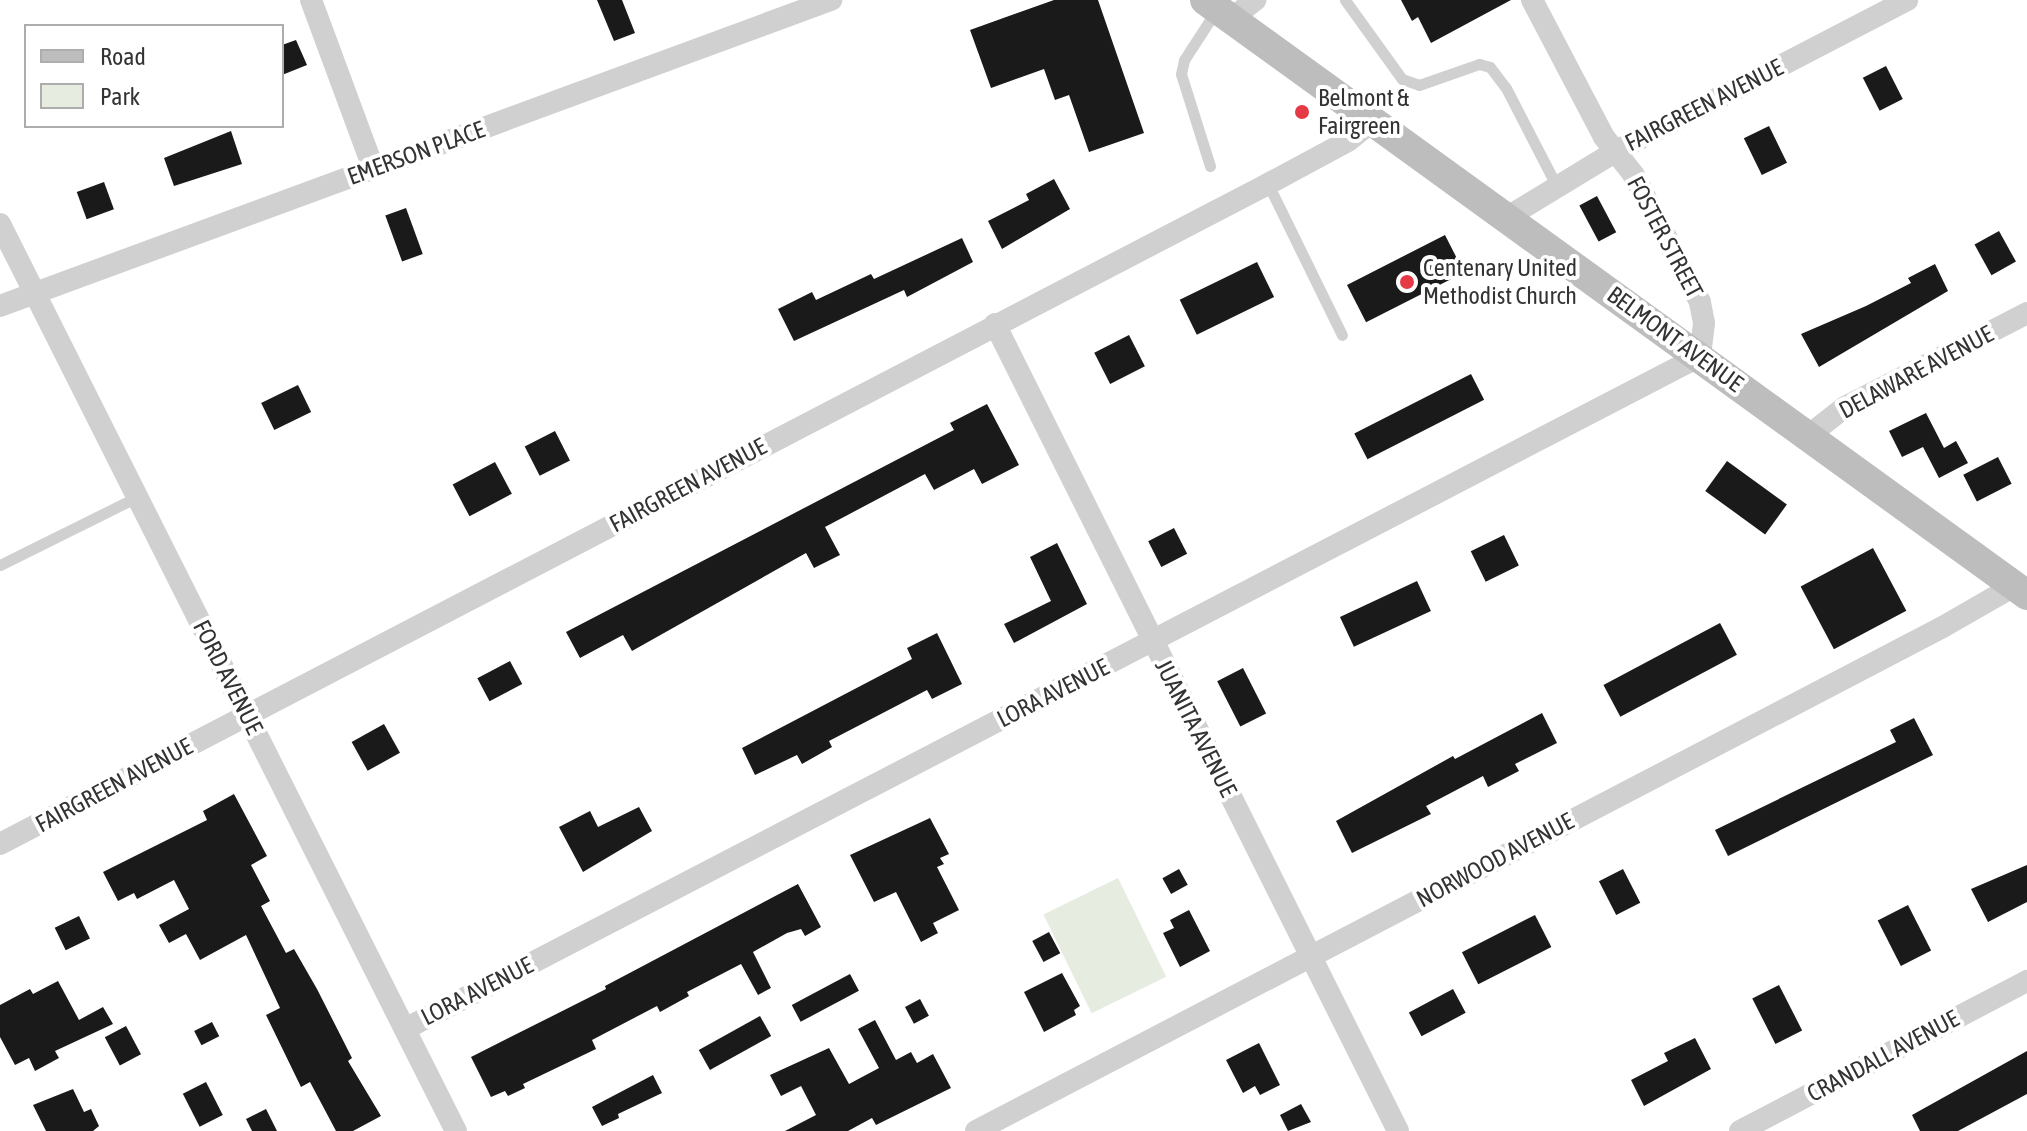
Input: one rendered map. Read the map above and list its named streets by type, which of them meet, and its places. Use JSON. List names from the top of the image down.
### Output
{
  "streets": {
    "main road": ["BELMONT AVENUE"],
    "street": [
      "FAIRGREEN AVENUE",
      "EMERSON PLACE",
      "FOSTER STREET",
      "DELAWARE AVENUE",
      "FORD AVENUE",
      "LORA AVENUE",
      "JUANITA AVENUE",
      "NORWOOD AVENUE",
      "CRANDALL AVENUE"
    ]
  },
  "crossings": [
    ["FAIRGREEN AVENUE", "FOSTER STREET"],
    ["FAIRGREEN AVENUE", "BELMONT AVENUE"],
    ["FAIRGREEN AVENUE", "FORD AVENUE"],
    ["FAIRGREEN AVENUE", "JUANITA AVENUE"],
    ["EMERSON PLACE", "FORD AVENUE"],
    ["FOSTER STREET", "BELMONT AVENUE"],
    ["FOSTER STREET", "LORA AVENUE"],
    ["BELMONT AVENUE", "DELAWARE AVENUE"],
    ["BELMONT AVENUE", "LORA AVENUE"],
    ["BELMONT AVENUE", "NORWOOD AVENUE"],
    ["FORD AVENUE", "LORA AVENUE"],
    ["LORA AVENUE", "JUANITA AVENUE"],
    ["JUANITA AVENUE", "NORWOOD AVENUE"]
  ],
  "places": ["Belmont & Fairgreen", "Centenary United Methodist Church"],
  "legend": ["Road", "Park"]
}
